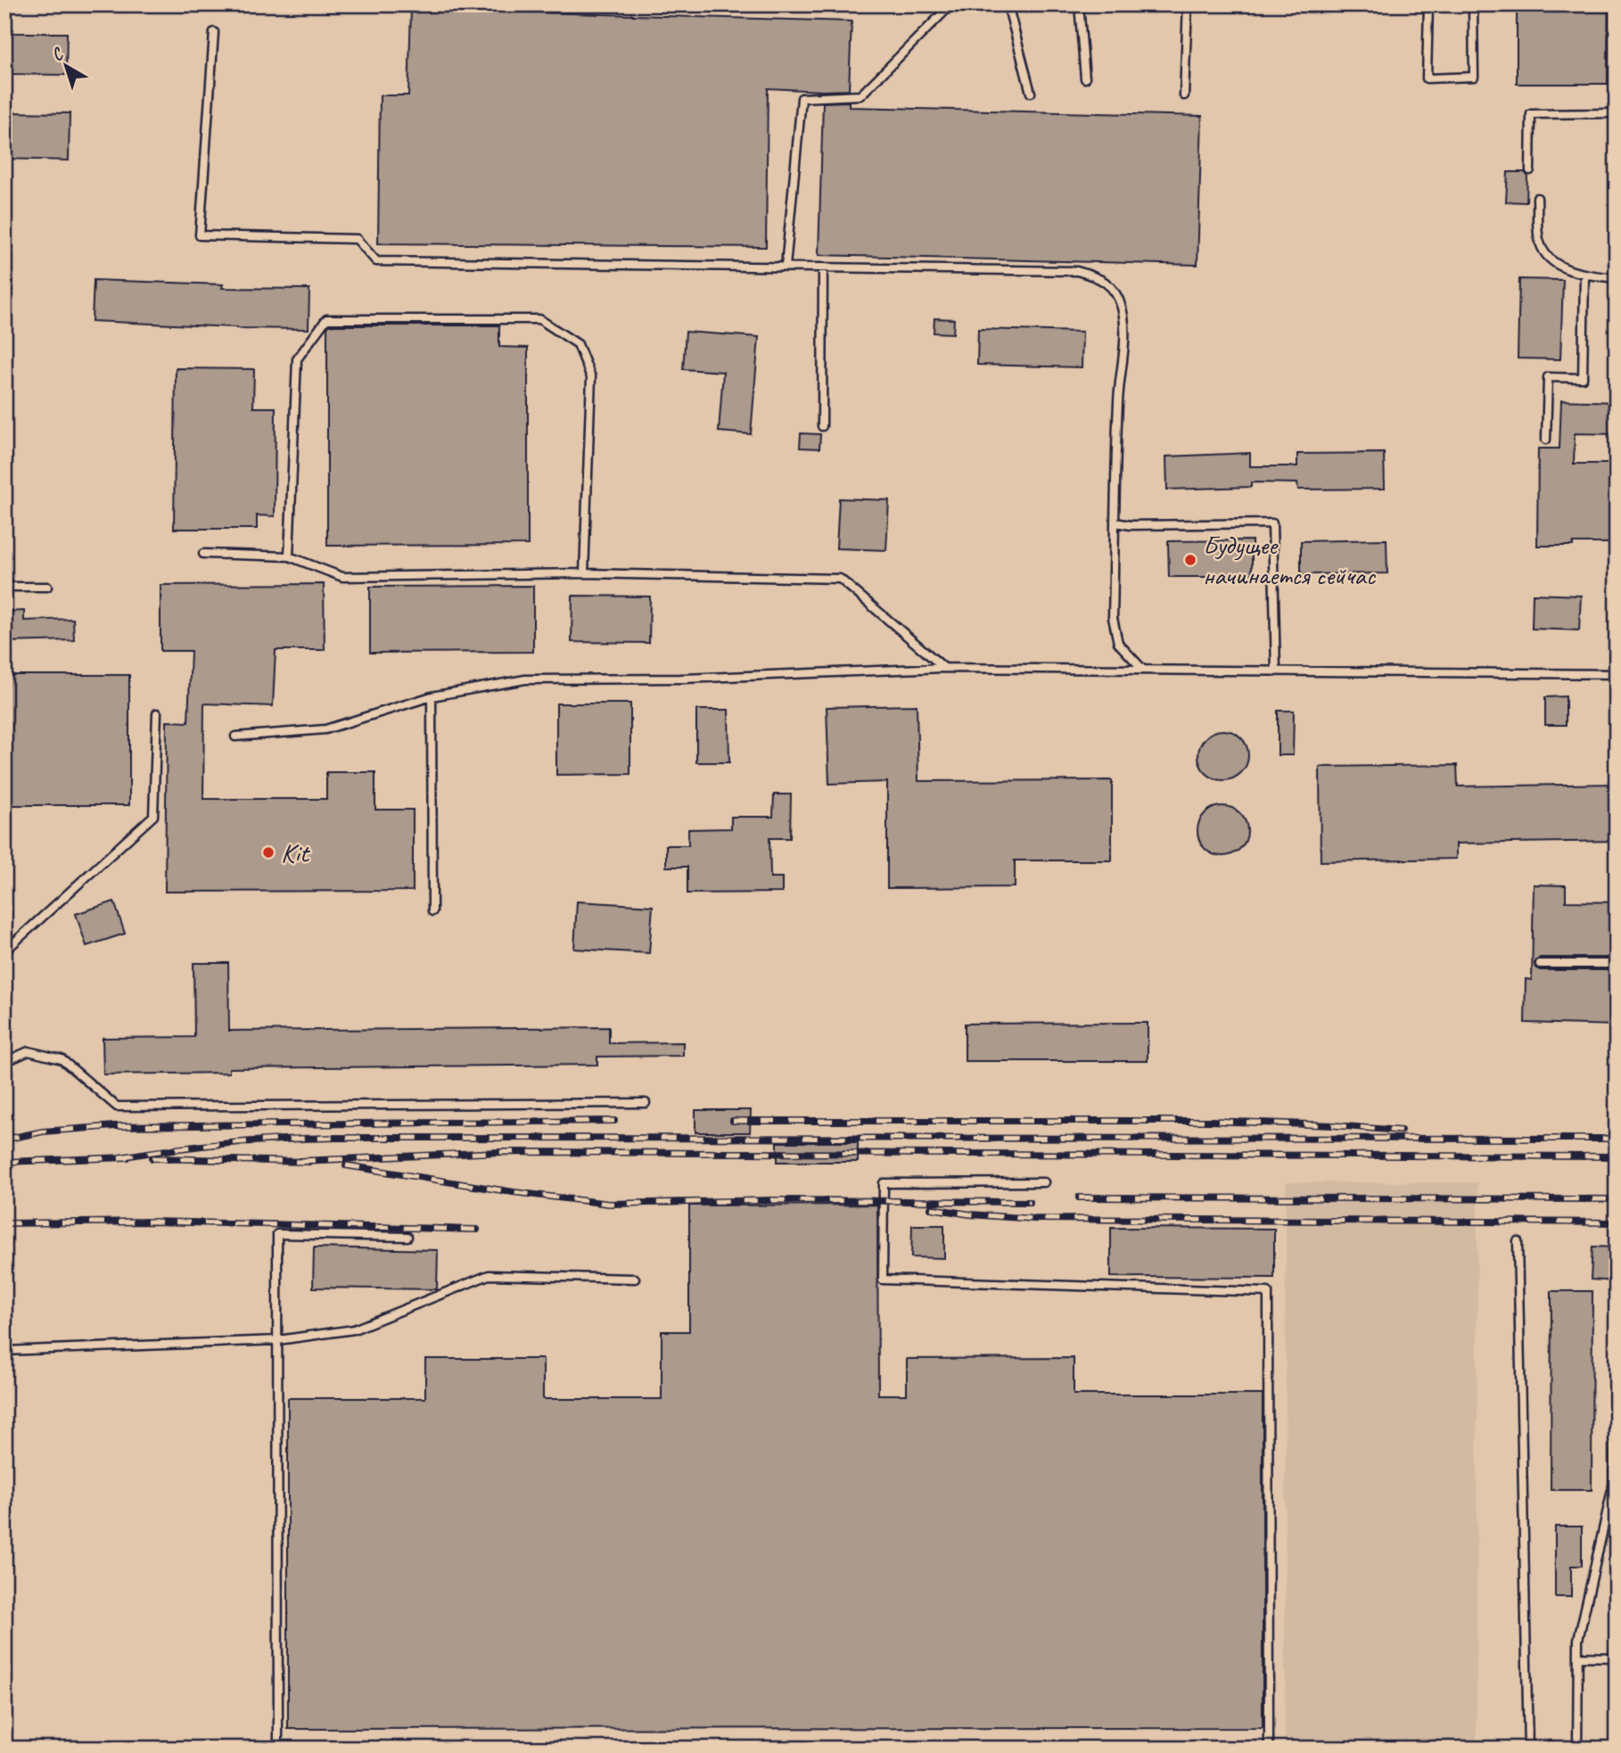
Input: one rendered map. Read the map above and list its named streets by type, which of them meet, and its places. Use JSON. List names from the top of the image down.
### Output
{
  "places": ["Будущее начинается сейчас", "Kit"],
  "north": "top left"
}
